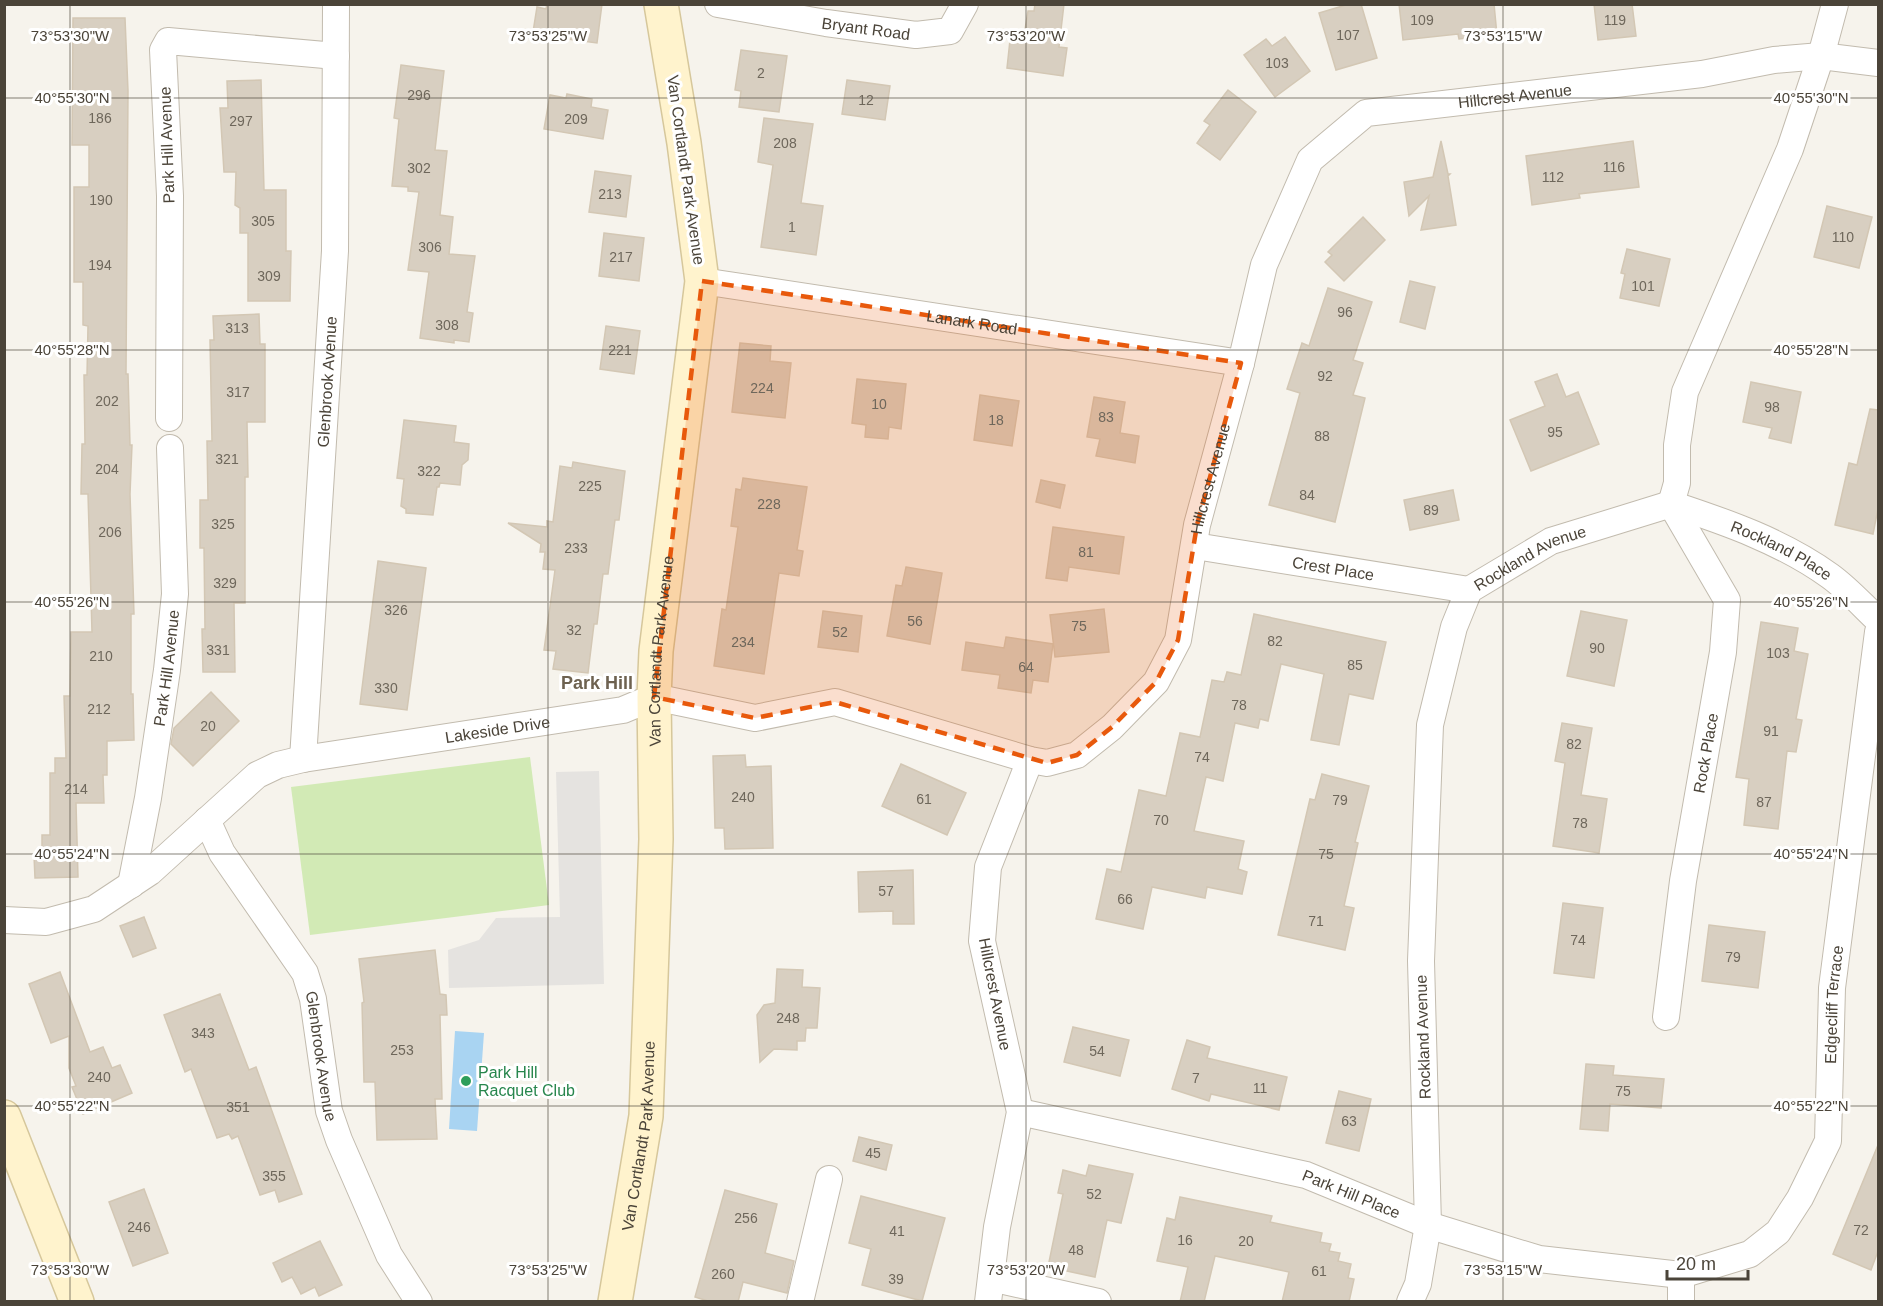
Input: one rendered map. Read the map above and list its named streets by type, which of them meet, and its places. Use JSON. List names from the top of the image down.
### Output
{
  "streets": {
    "street": [
      "Bryant Road",
      "Hillcrest Avenue",
      "Park Hill Avenue",
      "Van Cortlandt Park Avenue",
      "Lanark Road",
      "Glenbrook Avenue",
      "Rockland Place",
      "Rockland Avenue",
      "Crest Place",
      "Lakeside Drive",
      "Rock Place",
      "Edgecliff Terrace",
      "Park Hill Place"
    ]
  },
  "crossings": [
    ["Hillcrest Avenue", "Lanark Road"],
    ["Hillcrest Avenue", "Crest Place"],
    ["Hillcrest Avenue", "Park Hill Place"],
    ["Park Hill Avenue", "Glenbrook Avenue"],
    ["Park Hill Avenue", "Lakeside Drive"],
    ["Van Cortlandt Park Avenue", "Lanark Road"],
    ["Van Cortlandt Park Avenue", "Lakeside Drive"],
    ["Glenbrook Avenue", "Lakeside Drive"],
    ["Rockland Place", "Rockland Avenue"],
    ["Rockland Place", "Rock Place"],
    ["Rockland Avenue", "Crest Place"],
    ["Rockland Avenue", "Rock Place"],
    ["Rockland Avenue", "Park Hill Place"],
    ["Edgecliff Terrace", "Park Hill Place"]
  ],
  "districts": ["Park Hill"],
  "places": ["Park Hill Racquet Club"],
  "house_numbers": [
    "109",
    "119",
    "107",
    "103",
    "2",
    "296",
    "12",
    "186",
    "209",
    "297",
    "208",
    "116",
    "302",
    "112",
    "213",
    "190",
    "305",
    "1",
    "110",
    "306",
    "217",
    "194",
    "309",
    "101",
    "96",
    "308",
    "313",
    "221",
    "92",
    "224",
    "317",
    "202",
    "10",
    "98",
    "83",
    "18",
    "95",
    "88",
    "321",
    "204",
    "322",
    "225",
    "84",
    "228",
    "89",
    "325",
    "206",
    "233",
    "81",
    "329",
    "326",
    "56",
    "75",
    "32",
    "52",
    "82",
    "234",
    "90",
    "331",
    "103",
    "210",
    "85",
    "64",
    "330",
    "78",
    "212",
    "20",
    "91",
    "82",
    "74",
    "214",
    "240",
    "61",
    "79",
    "87",
    "70",
    "78",
    "75",
    "57",
    "66",
    "71",
    "74",
    "79",
    "248",
    "343",
    "253",
    "54",
    "240",
    "7",
    "11",
    "75",
    "351",
    "63",
    "45",
    "355",
    "52",
    "256",
    "246",
    "72",
    "41",
    "16",
    "20",
    "48",
    "61",
    "260",
    "39"
  ],
  "scale_bar": "20 m",
  "coordinates": [
    "73°53'30\"W",
    "73°53'25\"W",
    "73°53'20\"W",
    "73°53'15\"W",
    "40°55'30\"N",
    "40°55'28\"N",
    "40°55'26\"N",
    "40°55'24\"N",
    "40°55'22\"N"
  ]
}
